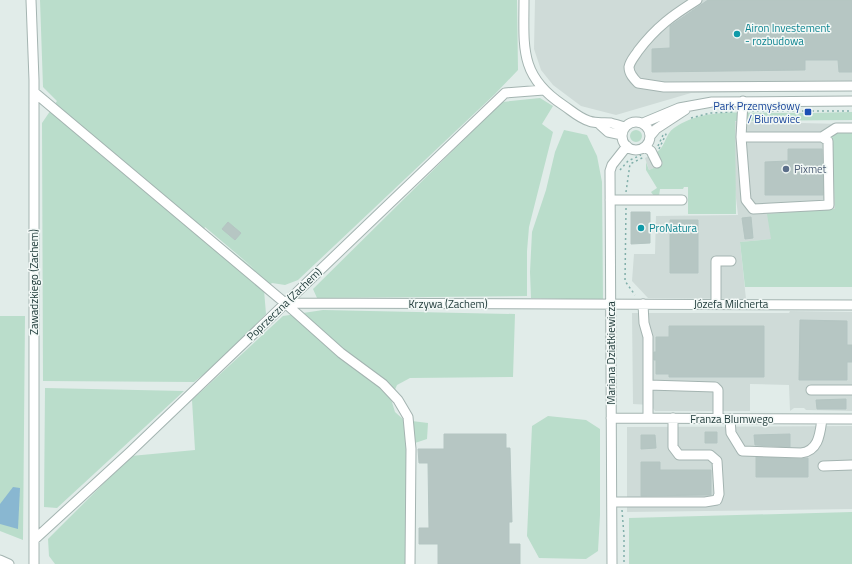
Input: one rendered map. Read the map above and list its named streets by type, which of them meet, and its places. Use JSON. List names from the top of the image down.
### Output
{
  "streets": {
    "street": [
      "Zawadzkiego (Zachem)",
      "Poprzeczna (Zachem)",
      "Krzywa (Zachem)",
      "Józefa Milcherta",
      "Mariana Dziatkiewicza",
      "Franza Blumwego"
    ]
  },
  "crossings": [
    ["Zawadzkiego (Zachem)", "Poprzeczna (Zachem)"],
    ["Poprzeczna (Zachem)", "Krzywa (Zachem)"],
    ["Krzywa (Zachem)", "Józefa Milcherta"],
    ["Krzywa (Zachem)", "Mariana Dziatkiewicza"],
    ["Józefa Milcherta", "Mariana Dziatkiewicza"],
    ["Mariana Dziatkiewicza", "Franza Blumwego"]
  ],
  "places": {
    "other": ["Airon Investement - rozbudowa", "Pixmet", "ProNatura"],
    "transit": ["Park Przemysłowy / Biurowiec"]
  }
}
